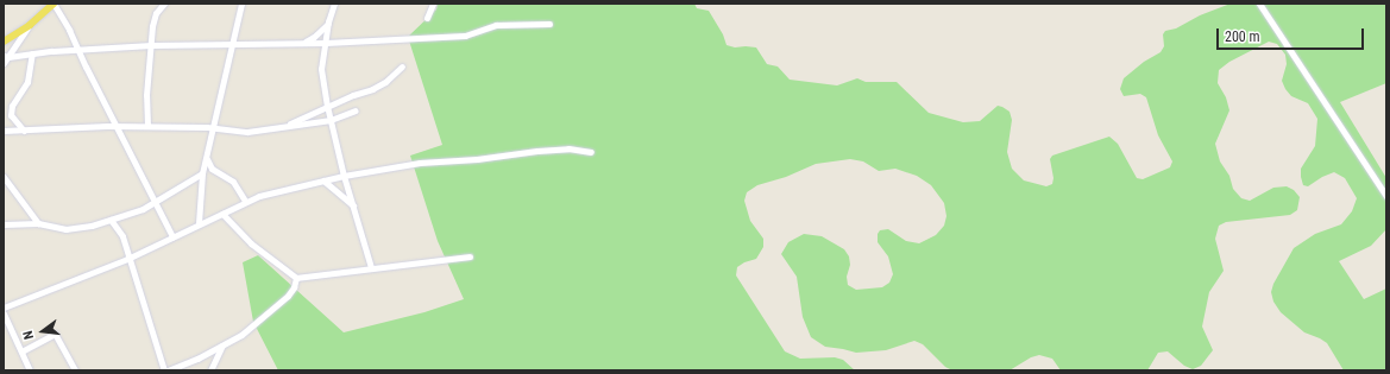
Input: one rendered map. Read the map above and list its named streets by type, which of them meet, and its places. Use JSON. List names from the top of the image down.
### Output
{
  "scale_bar": "200 m",
  "north": "left"
}
